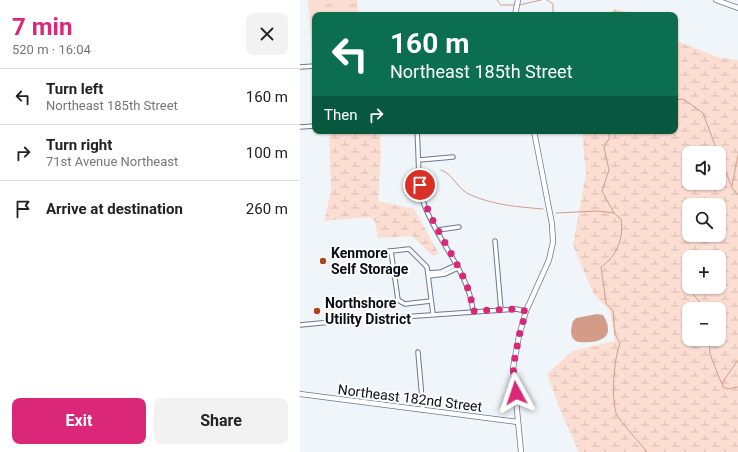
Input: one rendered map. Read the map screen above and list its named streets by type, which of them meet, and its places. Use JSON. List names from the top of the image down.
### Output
{
  "streets": {
    "street": ["Northeast 182nd Street"]
  },
  "places": ["Kenmore Self Storage", "Northshore Utility District"],
  "page": {
    "heading": ["7 min", "520 m · 16:04"],
    "turn": ["160 m", "Northeast 185th Street"],
    "list": [
      {
        "name": "Turn left",
        "note": "Northeast 185th Street",
        "value": "160 m"
      },
      {
        "name": "Turn right",
        "note": "71st Avenue Northeast",
        "value": "100 m"
      },
      {
        "name": "Arrive at destination",
        "value": "260 m"
      }
    ],
    "then": "Then",
    "map_buttons": ["+", "−"],
    "buttons": ["Exit", "Share"]
  }
}
